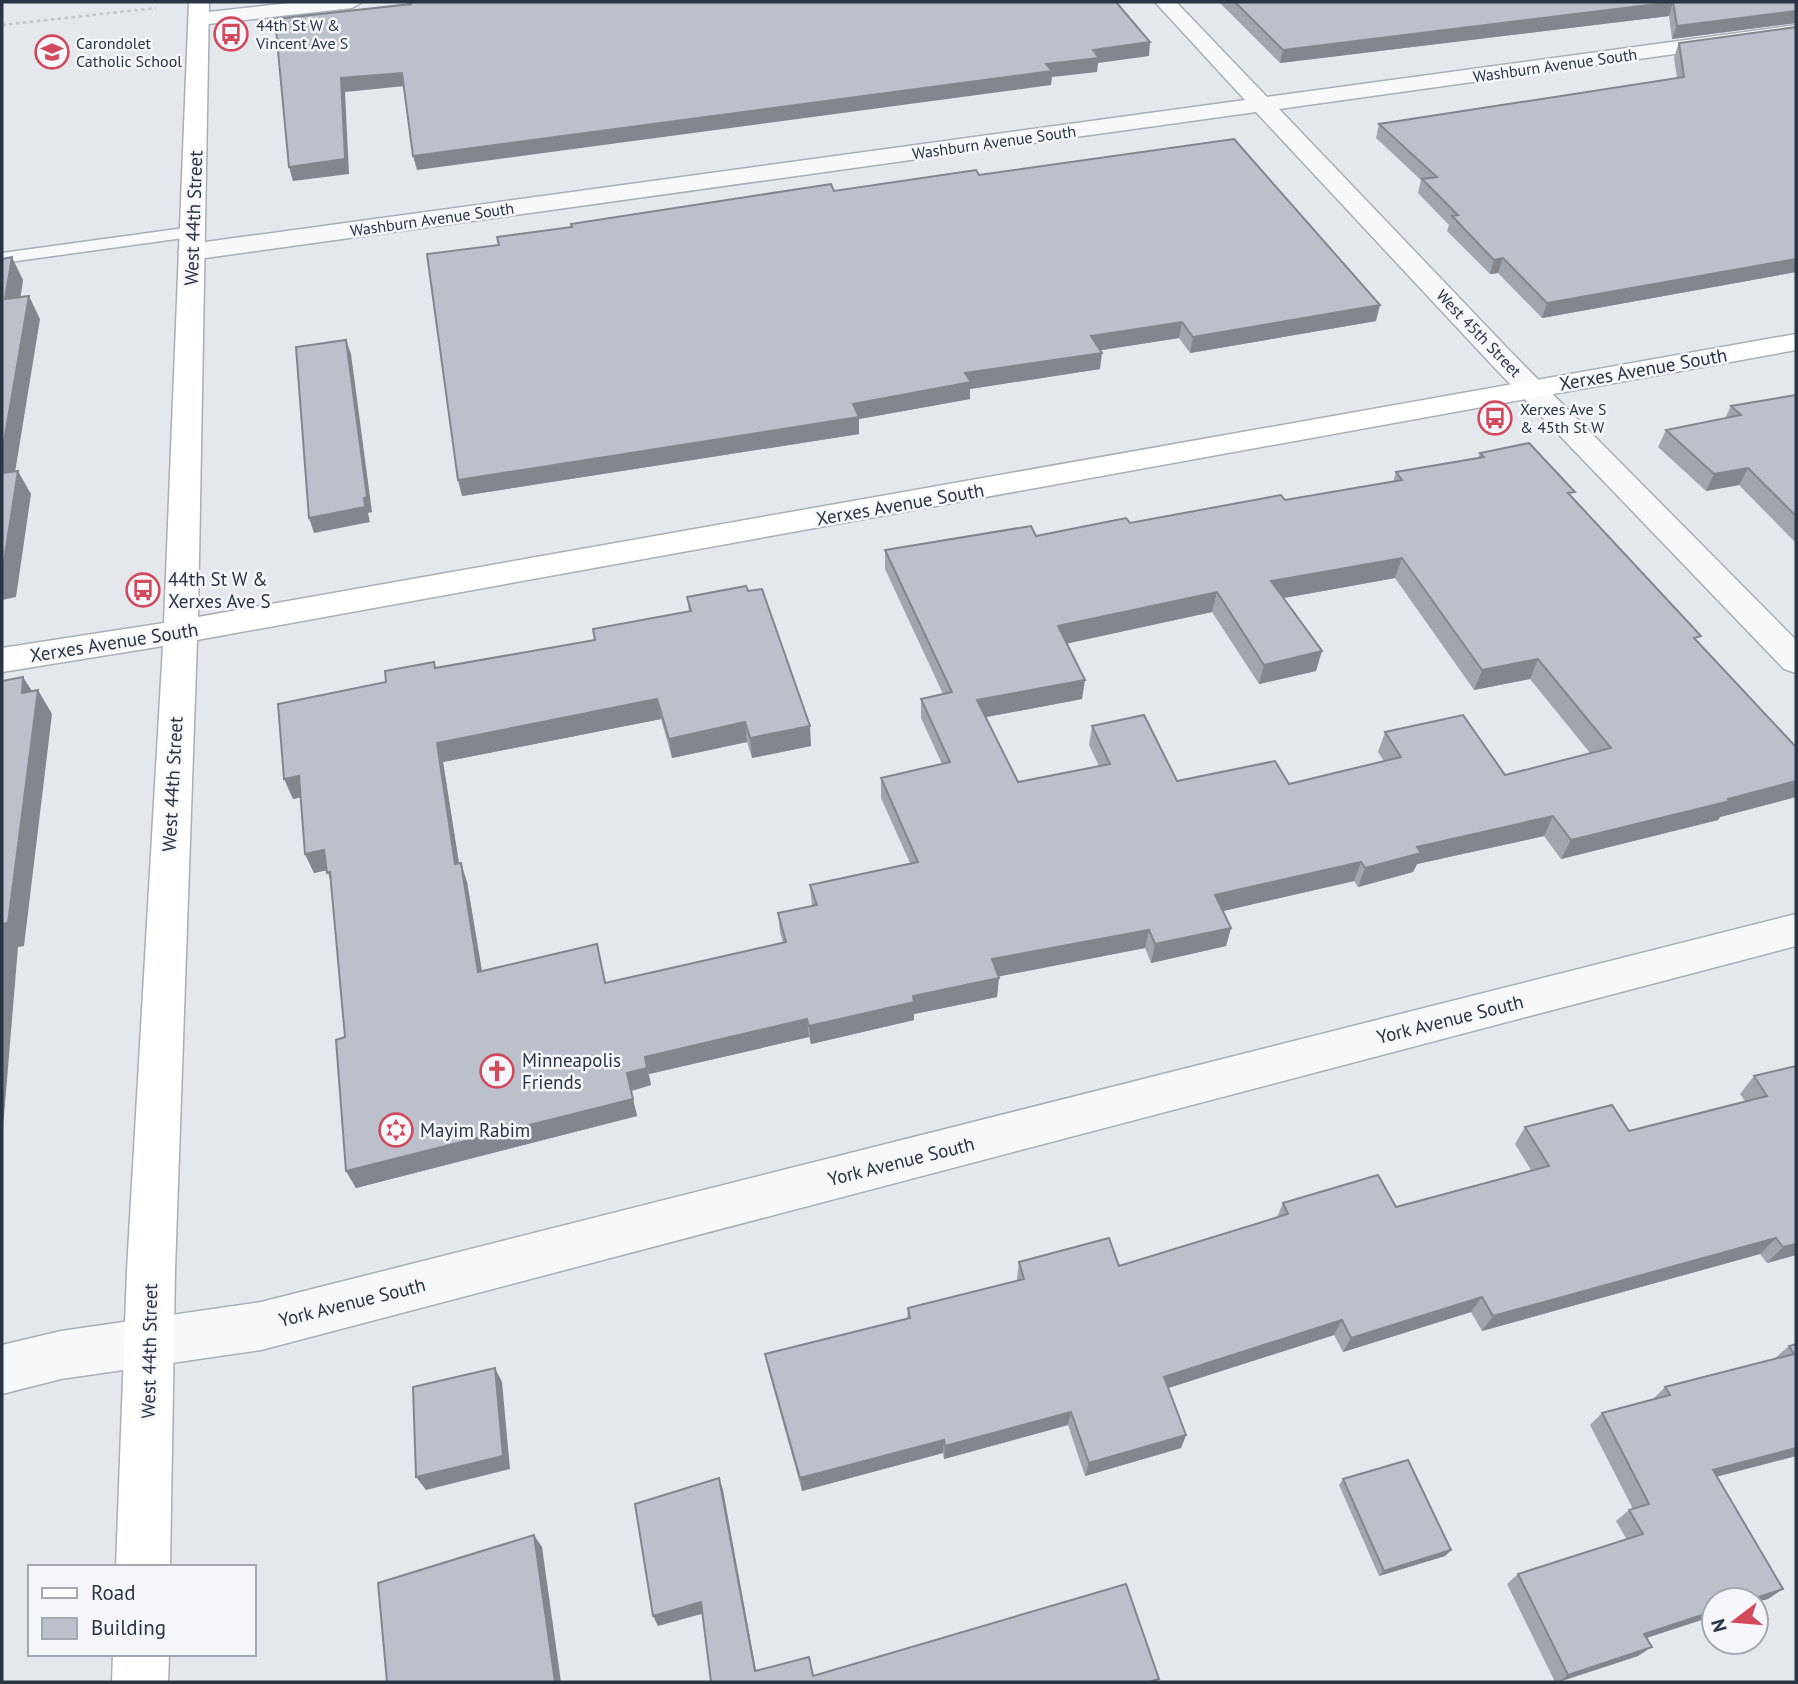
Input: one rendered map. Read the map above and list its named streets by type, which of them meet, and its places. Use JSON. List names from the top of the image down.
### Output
{
  "streets": {
    "street": [
      "Washburn Avenue South",
      "West 44th Street",
      "West 45th Street",
      "Xerxes Avenue South",
      "York Avenue South"
    ]
  },
  "crossings": [
    ["Washburn Avenue South", "West 44th Street"],
    ["Washburn Avenue South", "West 45th Street"],
    ["West 44th Street", "Xerxes Avenue South"],
    ["West 44th Street", "York Avenue South"],
    ["West 45th Street", "Xerxes Avenue South"]
  ],
  "places": {
    "bus stop": ["44th St W & Vincent Ave S", "Xerxes Ave S & 45th St W", "44th St W & Xerxes Ave S"],
    "school or university": ["Carondolet Catholic School"],
    "church": ["Minneapolis Friends"],
    "synagogue": ["Mayim Rabim"]
  },
  "legend": ["Road", "Building"],
  "north": "left"
}
